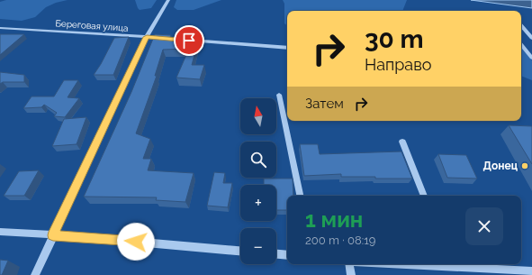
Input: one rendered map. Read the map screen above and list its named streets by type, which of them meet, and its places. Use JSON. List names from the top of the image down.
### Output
{
  "streets": {
    "street": ["Береговая улица"]
  },
  "places": ["Донец"],
  "north": "top",
  "page": {
    "turn": ["30 m", "Направо"],
    "then": "Затем",
    "map_buttons": ["+", "−"],
    "heading": ["1 мин", "200 m · 08:19"]
  }
}
